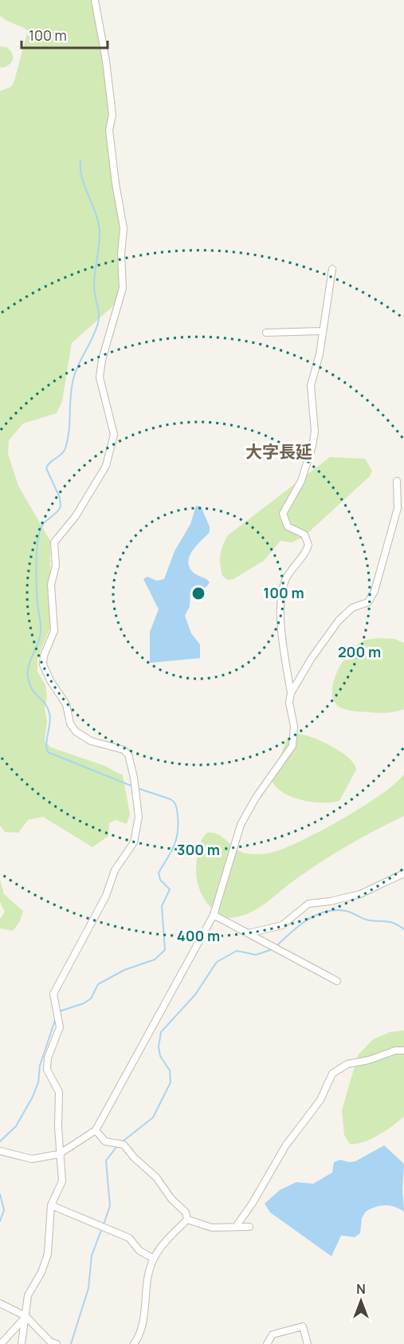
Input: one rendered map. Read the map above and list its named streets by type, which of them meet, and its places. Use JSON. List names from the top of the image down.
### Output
{
  "districts": ["大字長延"],
  "scale_bar": "100 m",
  "north": "top",
  "rings": [
    "100 m",
    "200 m",
    "300 m",
    "400 m"
  ]
}
